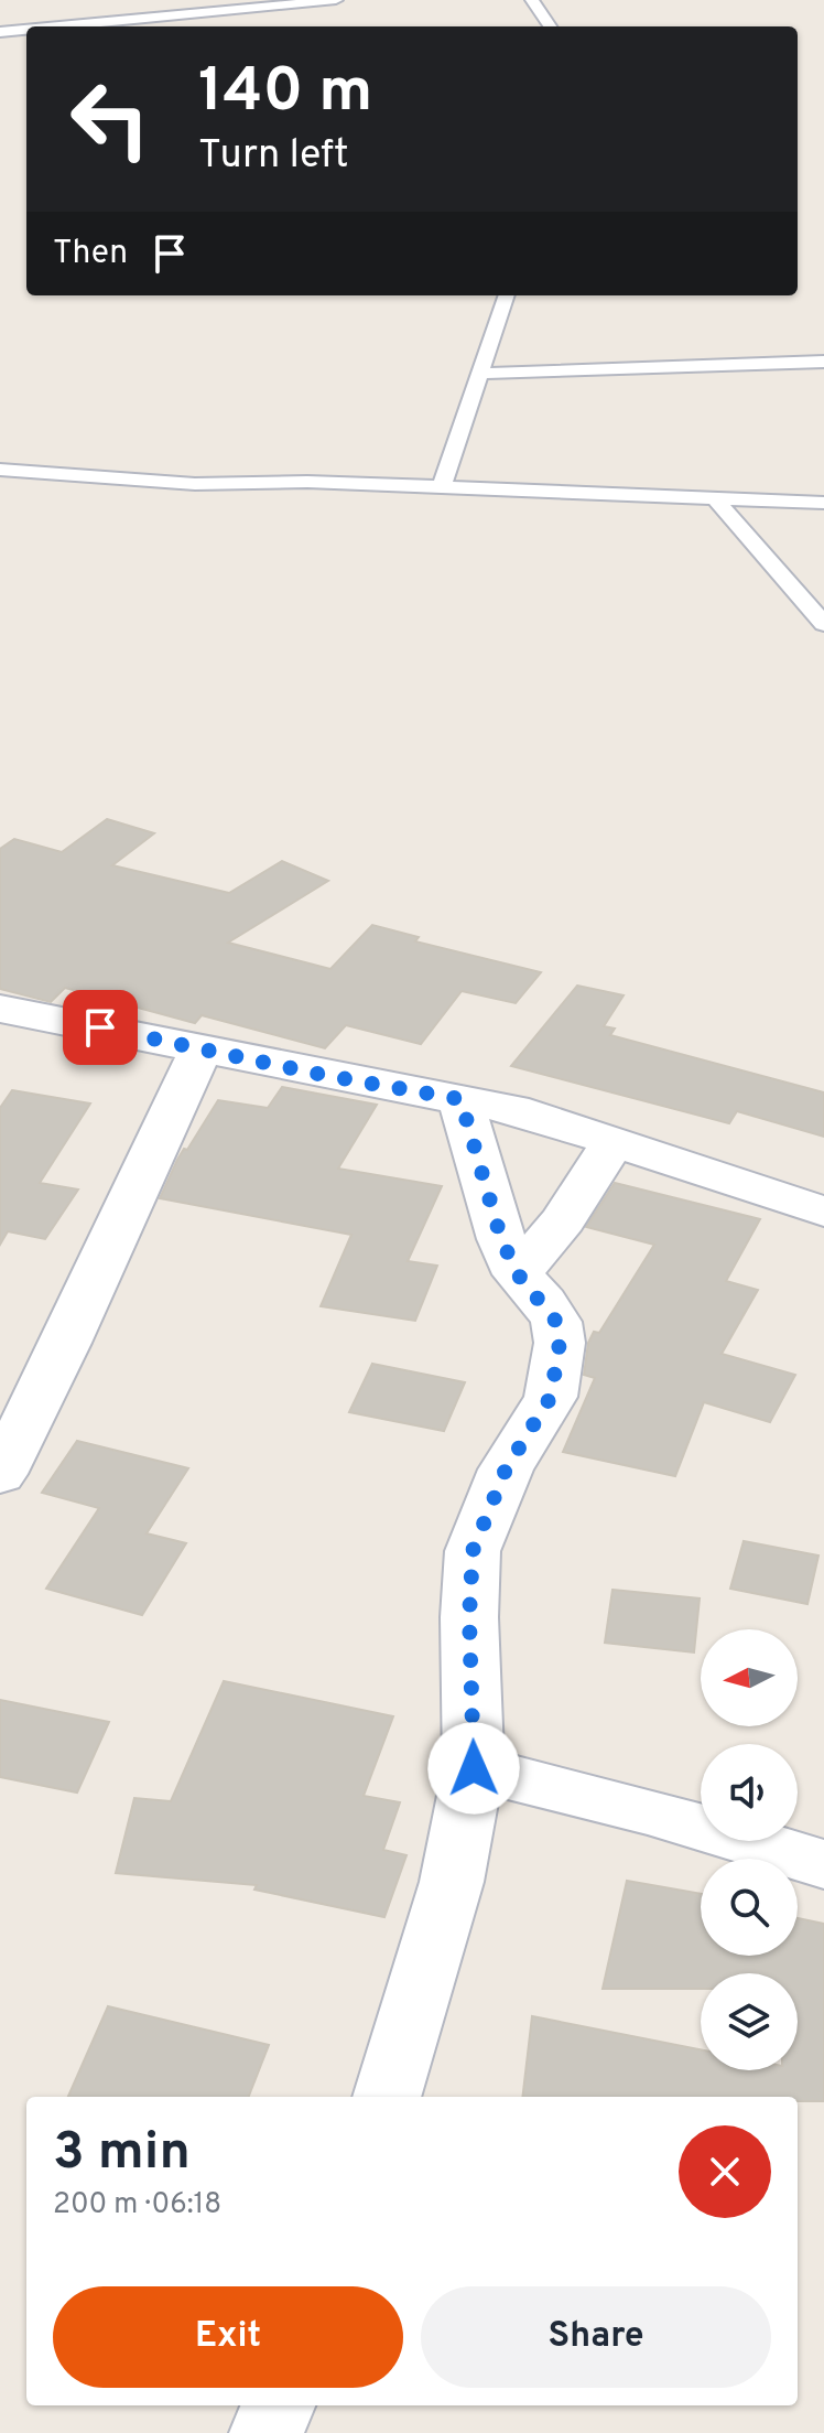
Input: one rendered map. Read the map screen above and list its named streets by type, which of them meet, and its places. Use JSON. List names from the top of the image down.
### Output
{
  "north": "left",
  "page": {
    "turn": ["140 m", "Turn left"],
    "then": "Then",
    "heading": ["3 min", "200 m · 06:18"],
    "buttons": ["Exit", "Share"]
  }
}
